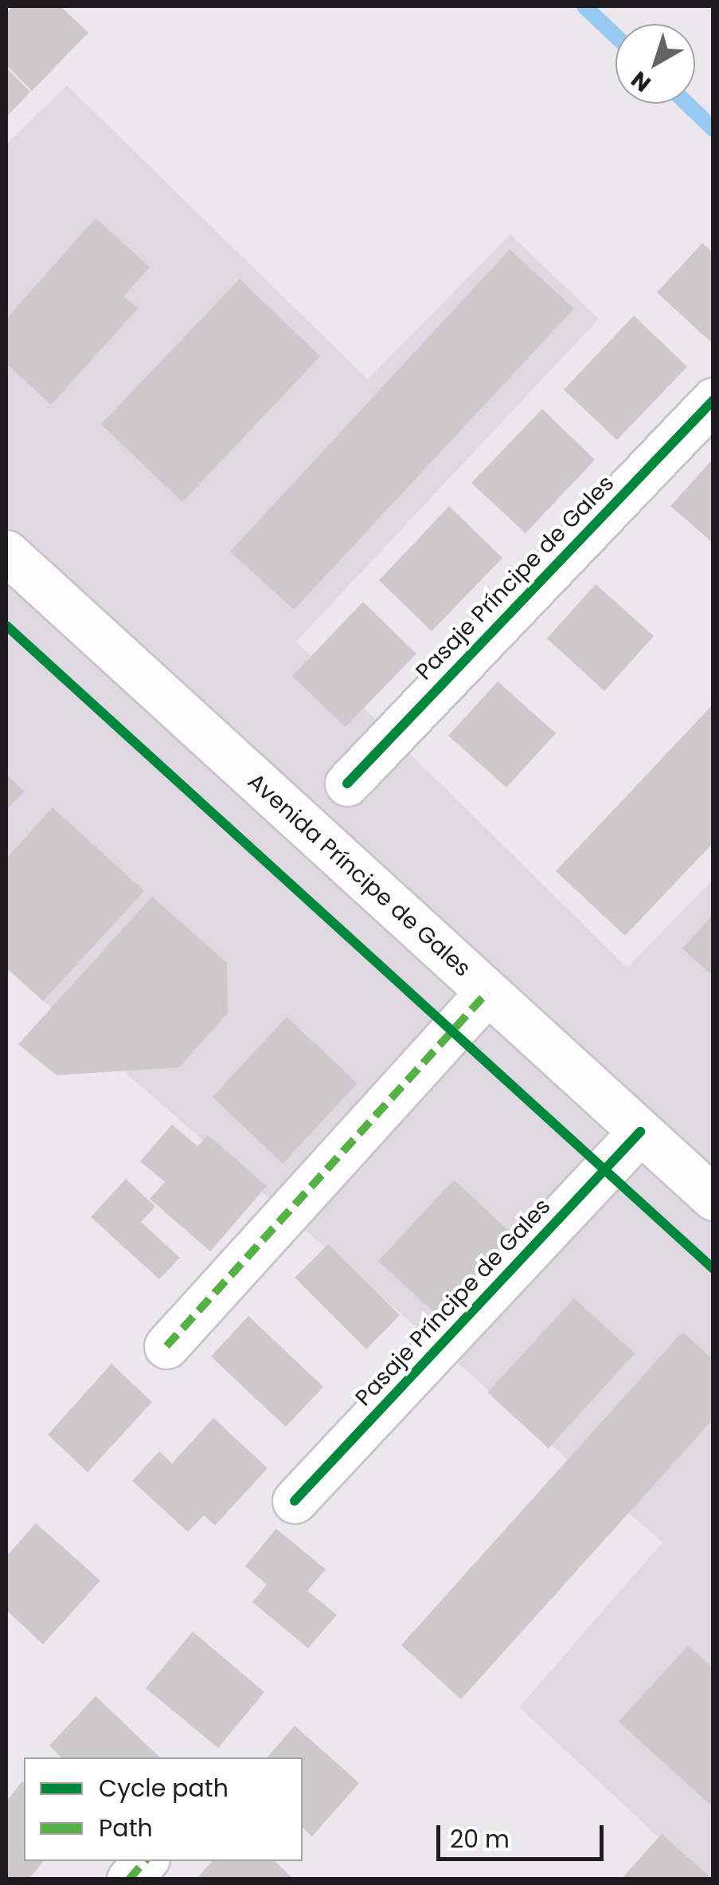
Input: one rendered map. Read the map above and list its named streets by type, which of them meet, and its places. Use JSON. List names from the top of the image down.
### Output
{
  "streets": {
    "street": ["Pasaje Príncipe de Gales", "Avenida Príncipe de Gales"]
  },
  "crossings": [
    ["Pasaje Príncipe de Gales", "Avenida Príncipe de Gales"]
  ],
  "legend": ["Cycle path", "Path"],
  "scale_bar": "20 m",
  "north": "bottom left"
}
